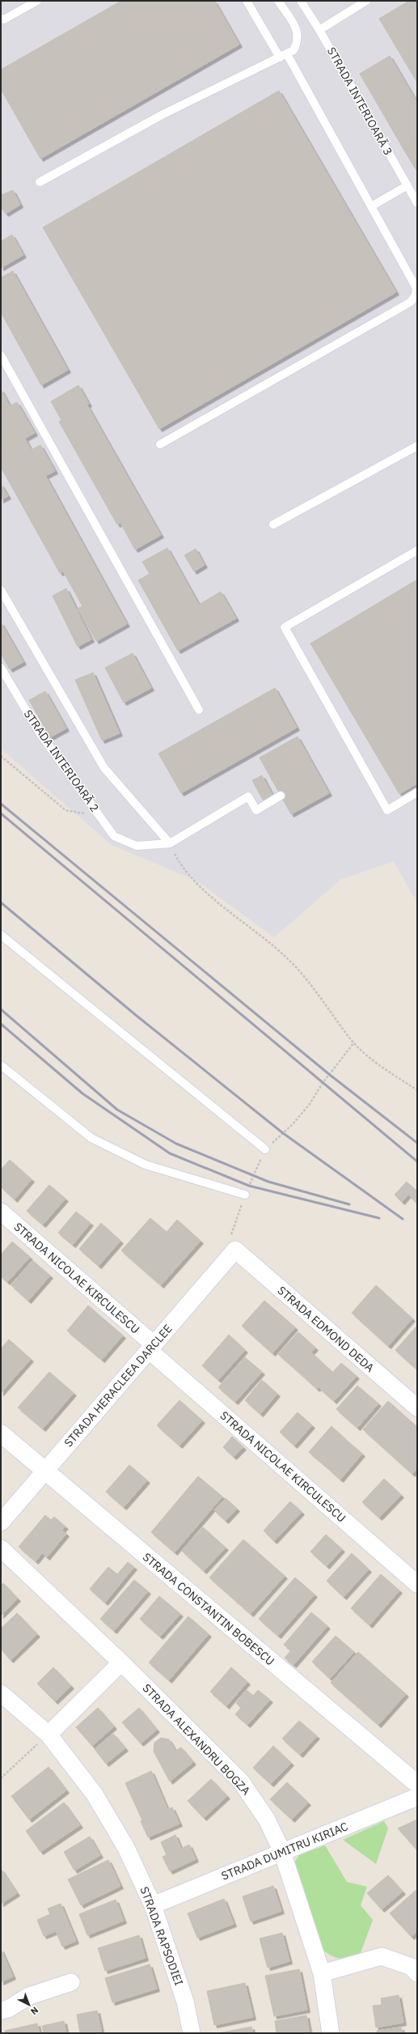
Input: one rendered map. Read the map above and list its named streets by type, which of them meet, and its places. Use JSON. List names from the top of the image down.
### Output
{
  "streets": {
    "street": [
      "STRADA NICOLAE KIRCULESCU",
      "STRADA EDMOND DEDA",
      "STRADA HERACLEEA DARCLEE",
      "STRADA CONSTANTIN BOBESCU",
      "STRADA ALEXANDRU BOGZA",
      "STRADA DUMITRU KIRIAC",
      "STRADA RAPSODIEI"
    ],
    "lane": ["STRADA INTERIOARĂ 3", "STRADA INTERIOARĂ 2"]
  },
  "crossings": [
    ["STRADA NICOLAE KIRCULESCU", "STRADA HERACLEEA DARCLEE"],
    ["STRADA EDMOND DEDA", "STRADA HERACLEEA DARCLEE"],
    ["STRADA HERACLEEA DARCLEE", "STRADA CONSTANTIN BOBESCU"],
    ["STRADA ALEXANDRU BOGZA", "STRADA DUMITRU KIRIAC"],
    ["STRADA DUMITRU KIRIAC", "STRADA RAPSODIEI"]
  ],
  "north": "bottom right"
}
